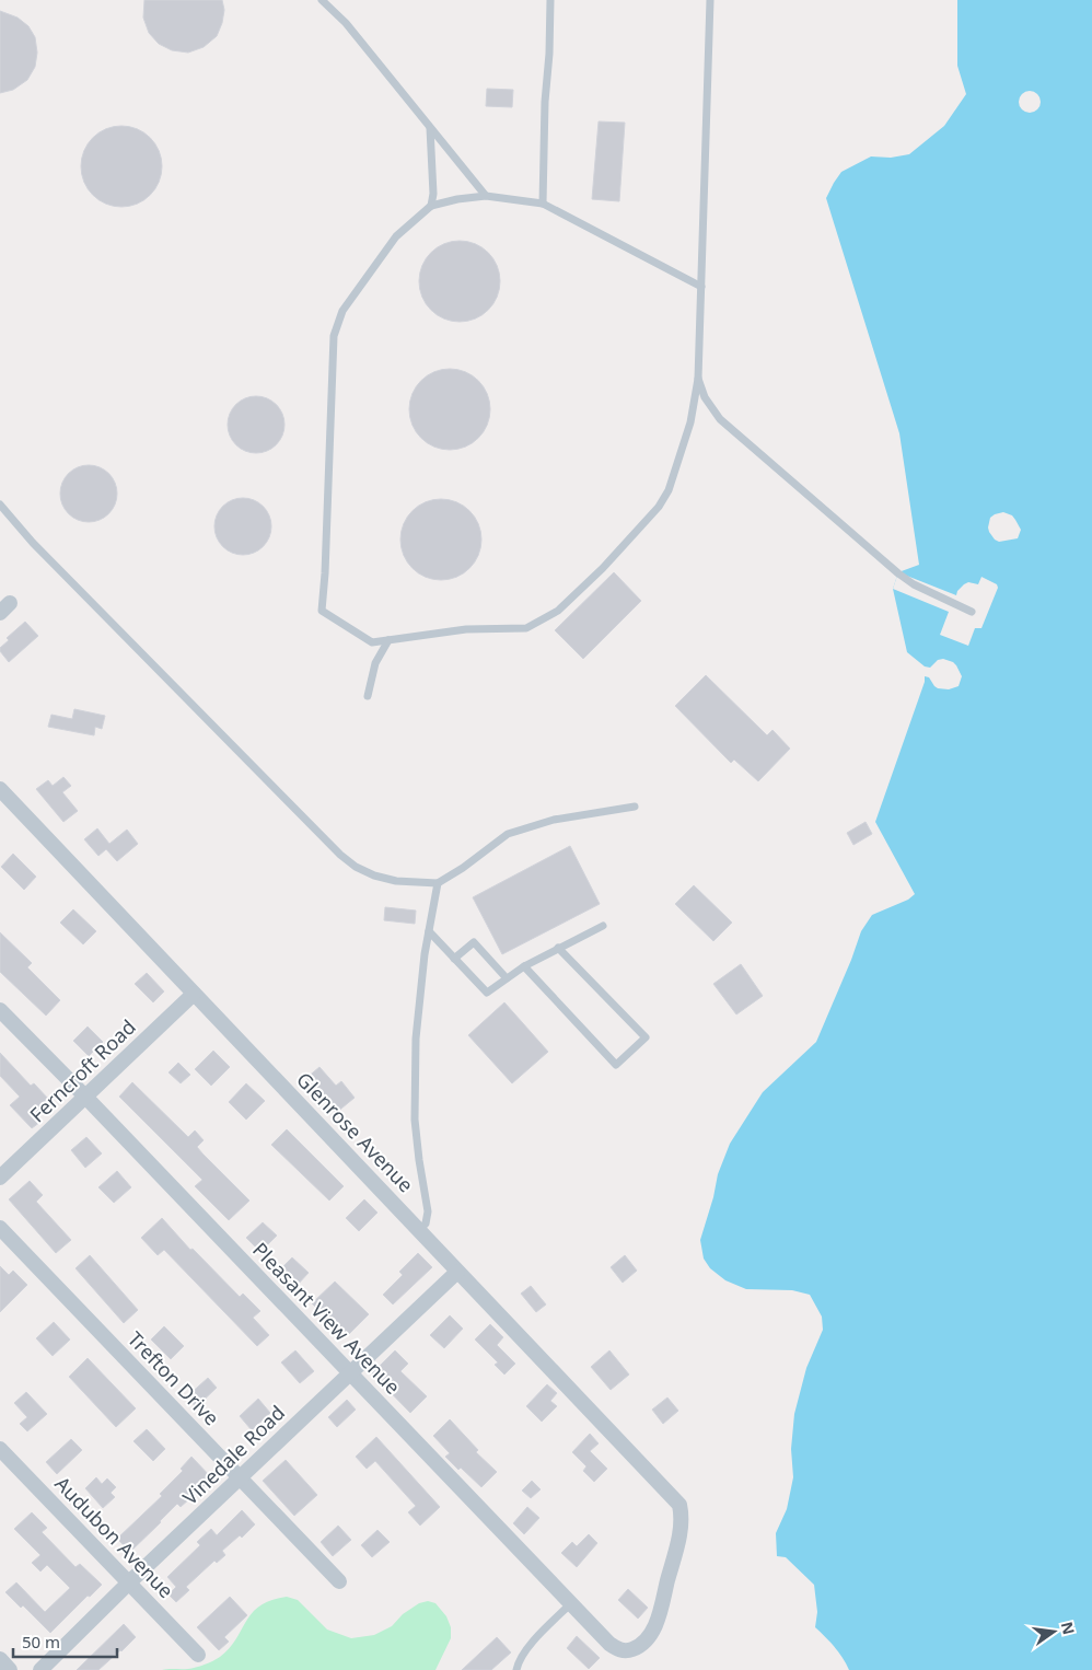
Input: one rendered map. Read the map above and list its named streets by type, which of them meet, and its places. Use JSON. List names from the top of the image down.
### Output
{
  "streets": {
    "street": [
      "Ferncroft Road",
      "Glenrose Avenue",
      "Pleasant View Avenue",
      "Trefton Drive",
      "Vinedale Road",
      "Audubon Avenue"
    ]
  },
  "crossings": [
    ["Ferncroft Road", "Glenrose Avenue"],
    ["Ferncroft Road", "Pleasant View Avenue"],
    ["Glenrose Avenue", "Pleasant View Avenue"],
    ["Glenrose Avenue", "Vinedale Road"],
    ["Pleasant View Avenue", "Vinedale Road"],
    ["Trefton Drive", "Vinedale Road"],
    ["Vinedale Road", "Audubon Avenue"]
  ],
  "scale_bar": "50 m",
  "north": "right"
}
